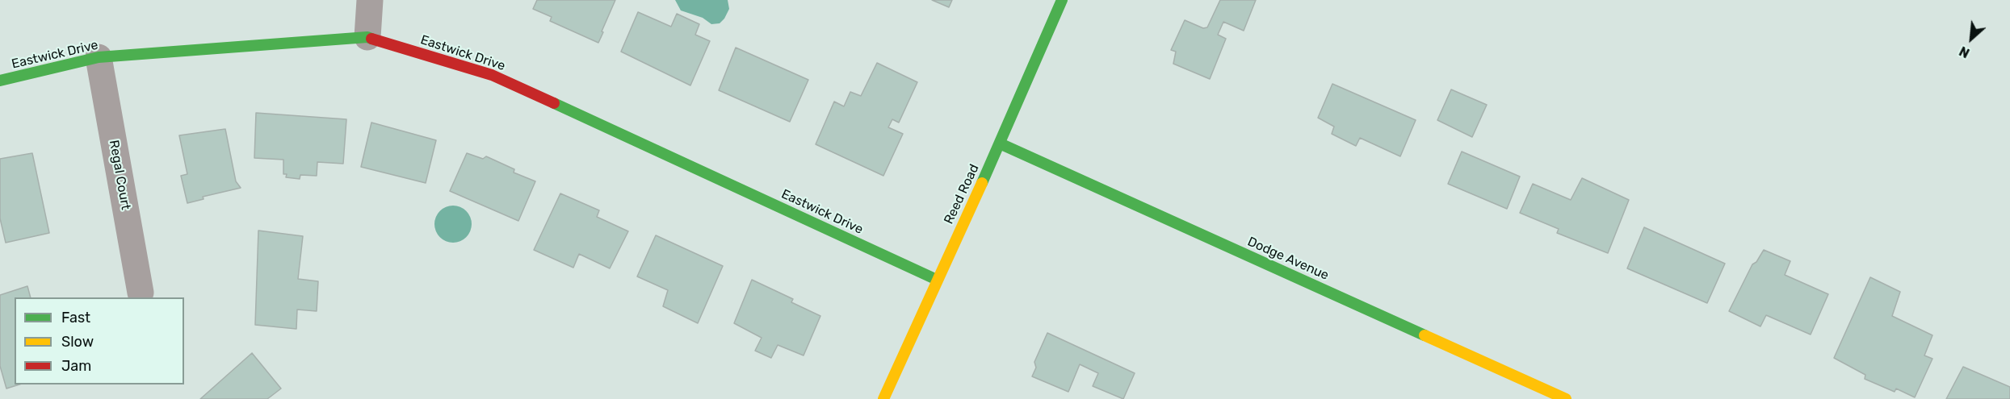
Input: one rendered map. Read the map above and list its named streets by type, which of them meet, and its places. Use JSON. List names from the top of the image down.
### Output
{
  "streets": {
    "street": [
      "Eastwick Drive",
      "Regal Court",
      "Reed Road",
      "Dodge Avenue"
    ]
  },
  "crossings": [
    ["Eastwick Drive", "Regal Court"],
    ["Eastwick Drive", "Reed Road"],
    ["Reed Road", "Dodge Avenue"]
  ],
  "legend": ["Fast", "Slow", "Jam"],
  "north": "bottom left"
}
